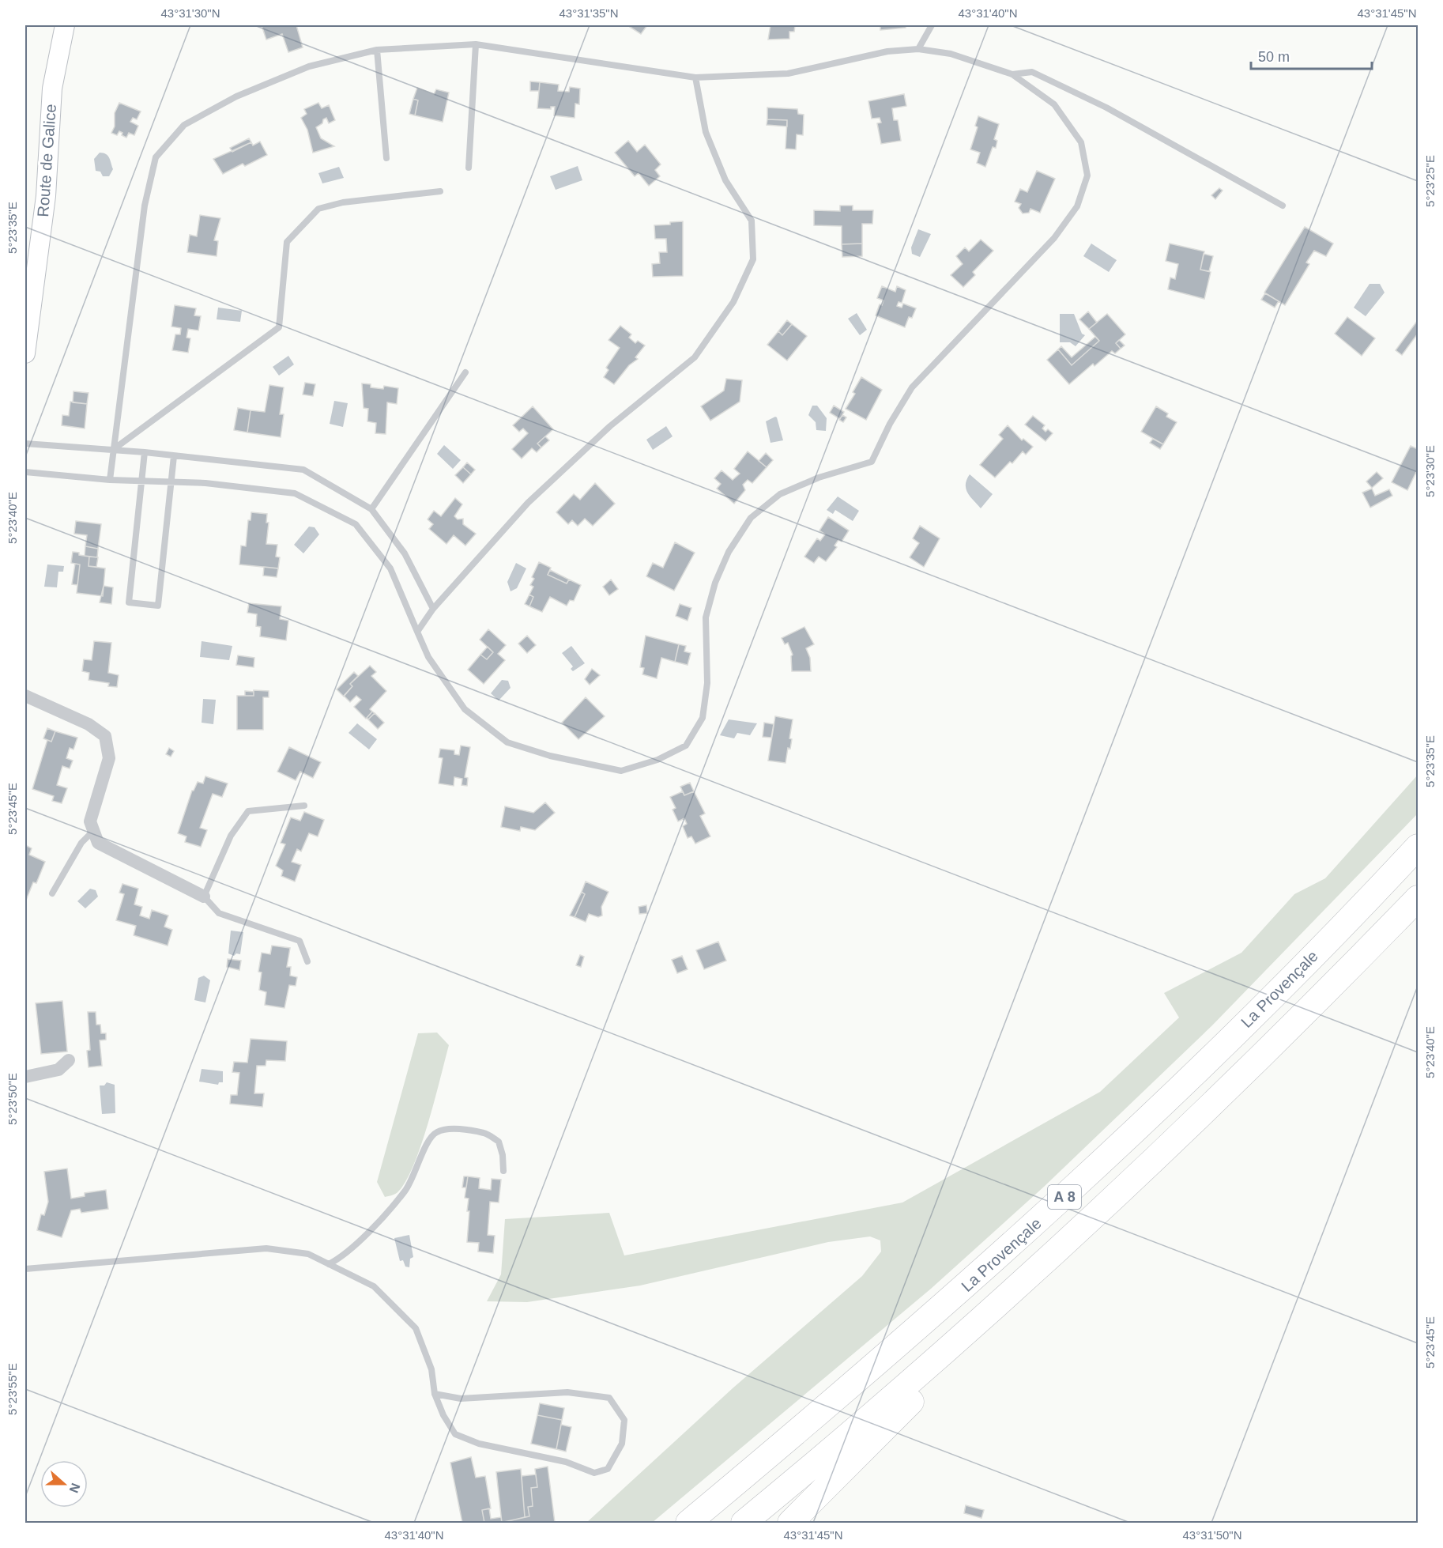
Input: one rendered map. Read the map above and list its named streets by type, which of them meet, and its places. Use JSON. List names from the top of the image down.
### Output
{
  "streets": {
    "highway": ["La Provençale", "A 8"],
    "main road": ["Route de Galice"]
  },
  "scale_bar": "50 m",
  "north": "right",
  "coordinates": [
    "43°31'30\"N",
    "43°31'35\"N",
    "43°31'40\"N",
    "43°31'45\"N",
    "5°23'25\"E",
    "5°23'35\"E",
    "5°23'30\"E",
    "5°23'40\"E",
    "5°23'45\"E",
    "5°23'50\"E",
    "5°23'55\"E",
    "43°31'50\"N"
  ]
}
